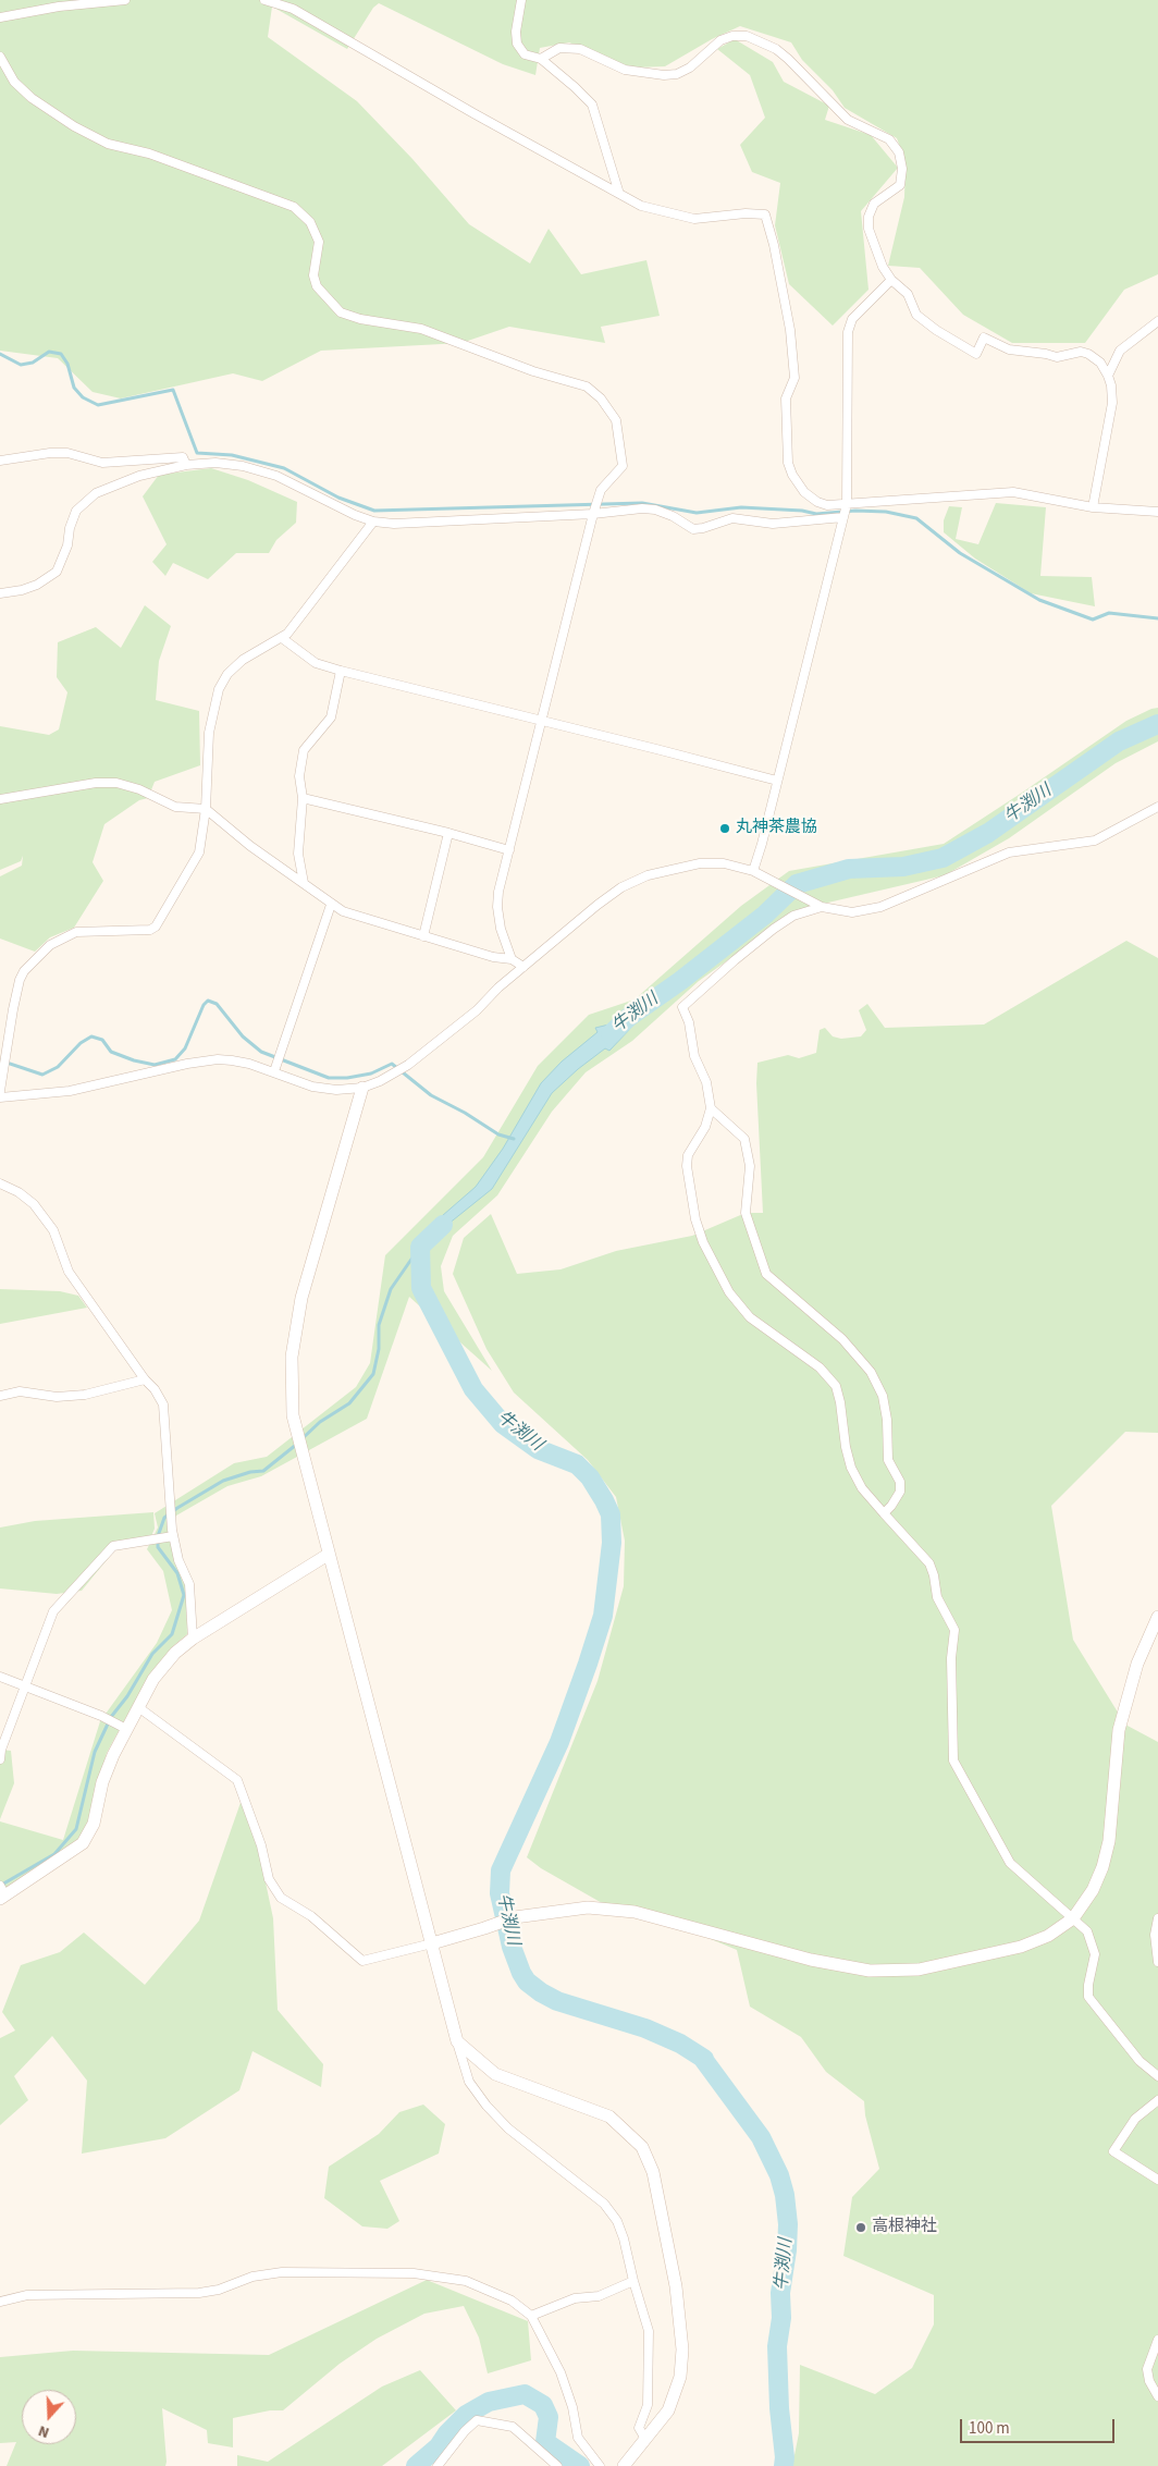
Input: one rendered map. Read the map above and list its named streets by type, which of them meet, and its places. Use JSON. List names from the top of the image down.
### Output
{
  "water": ["牛渕川"],
  "places": ["丸神茶農協", "高根神社"],
  "scale_bar": "100 m",
  "north": "bottom"
}
